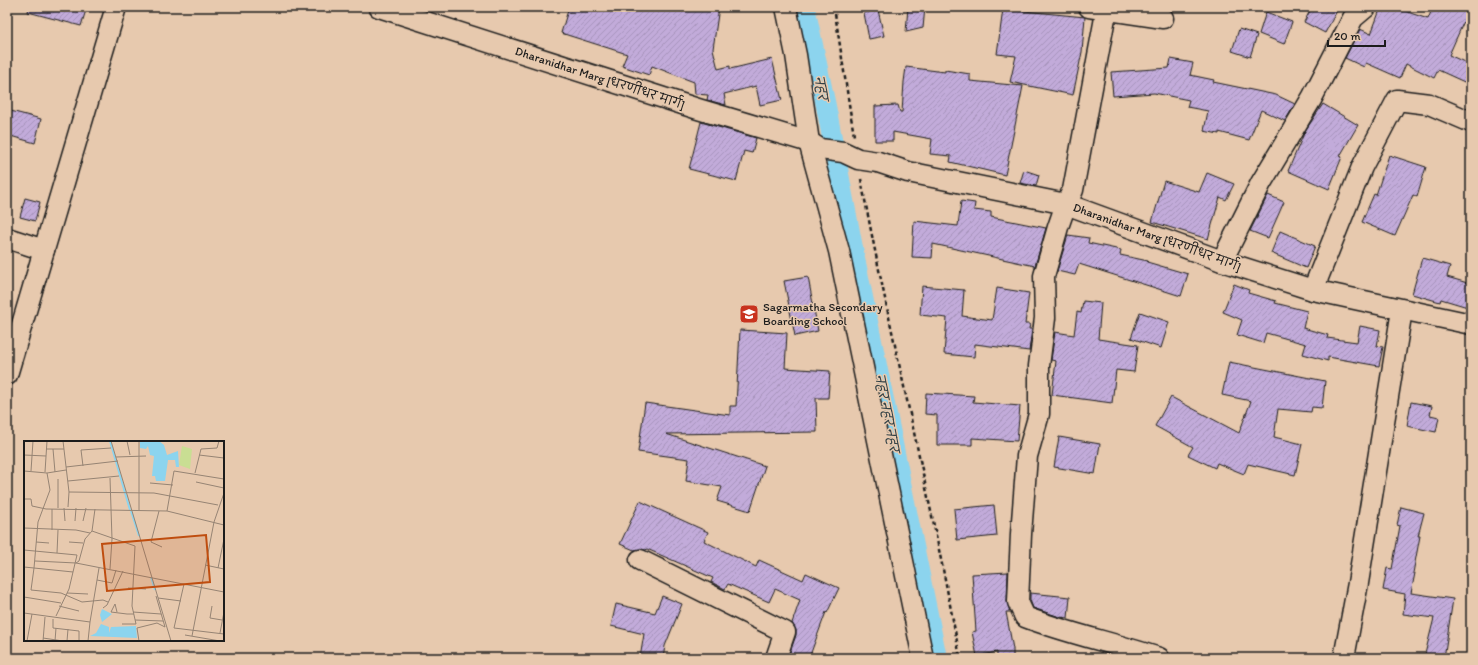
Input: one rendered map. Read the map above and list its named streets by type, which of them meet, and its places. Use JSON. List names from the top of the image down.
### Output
{
  "streets": {
    "street": ["Dharanidhar Marg [धरणीधर मार्ग]"]
  },
  "water": ["नहर", "नहर नहर नहर"],
  "places": {
    "school or university": ["Sagarmatha Secondary Boarding School"]
  },
  "scale_bar": "20 m"
}
